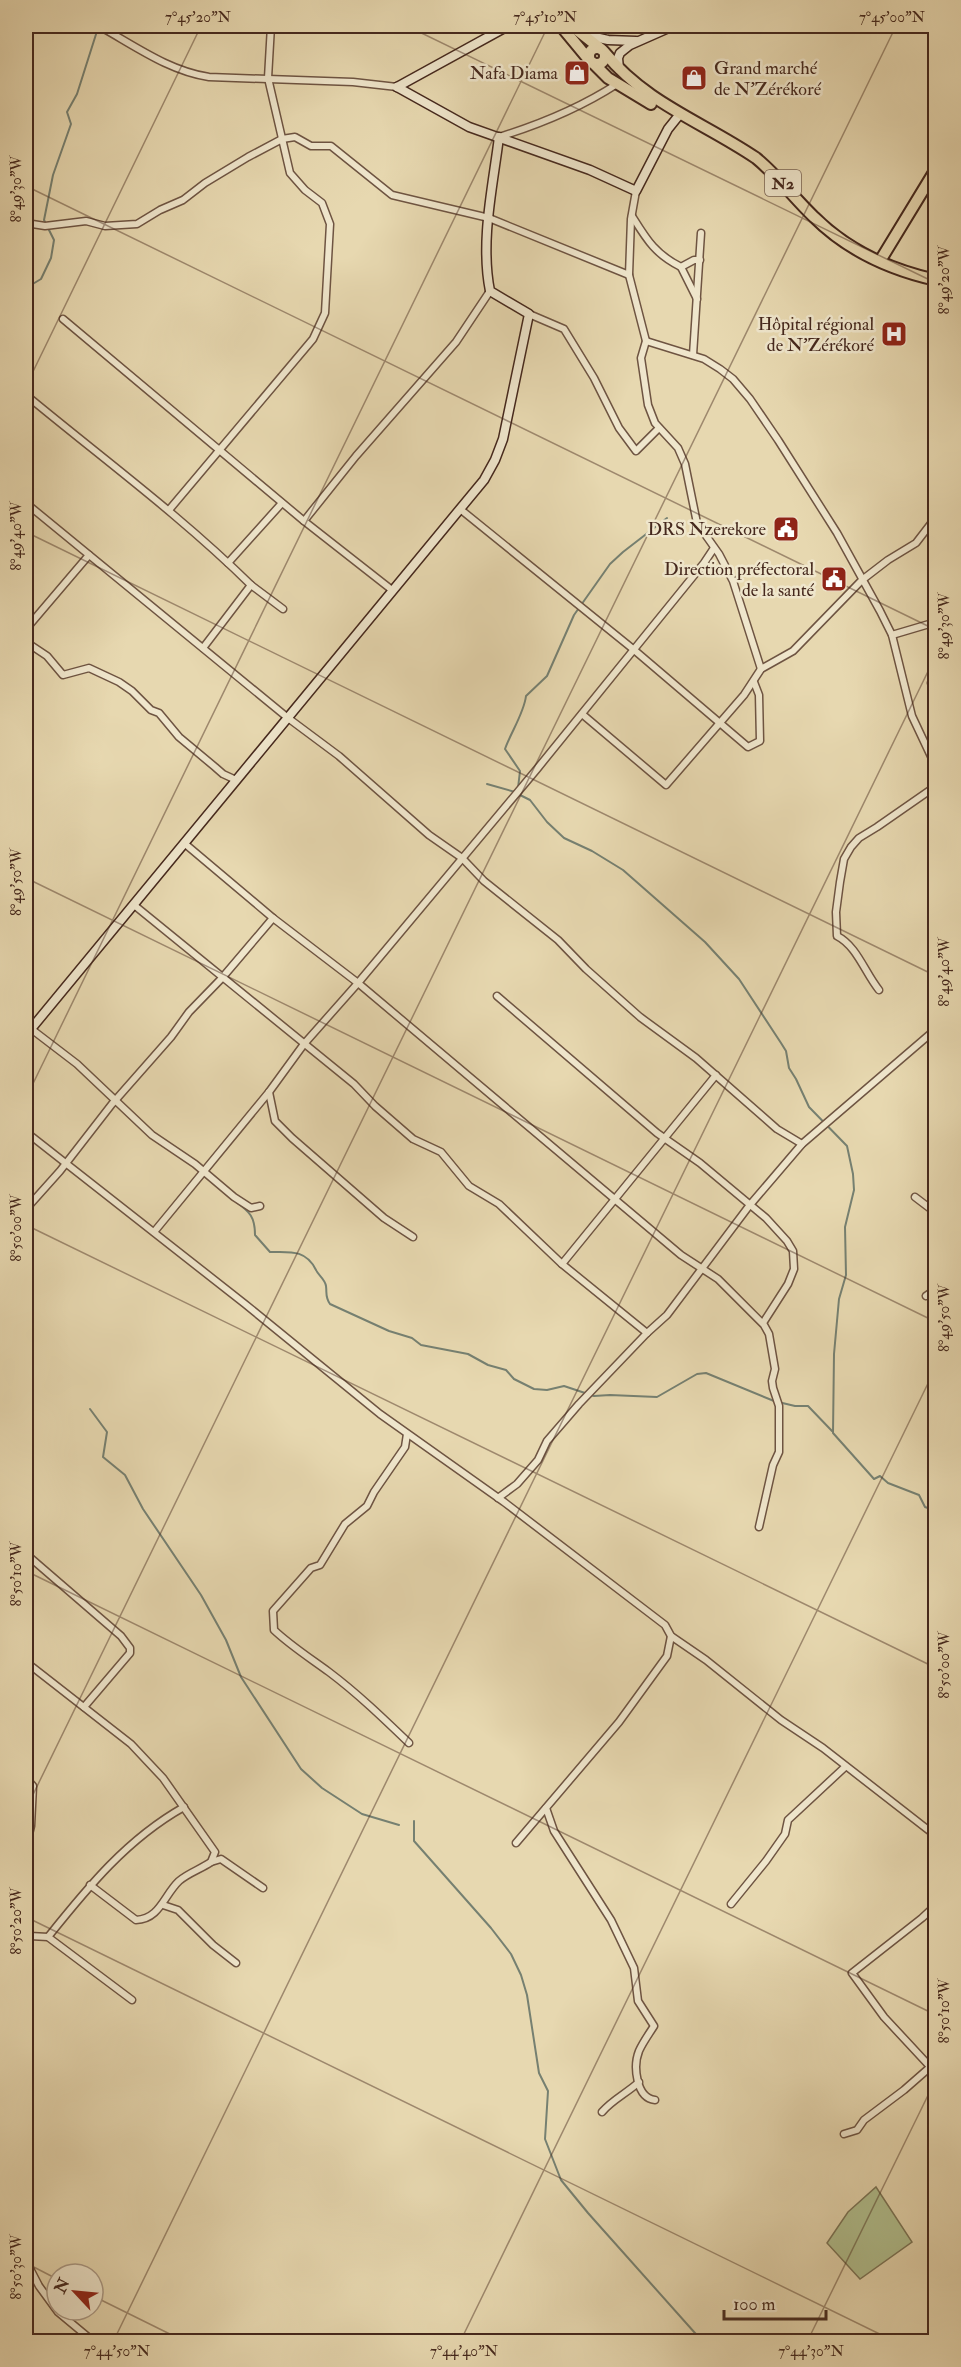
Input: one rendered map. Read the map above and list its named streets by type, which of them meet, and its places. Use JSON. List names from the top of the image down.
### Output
{
  "streets": {
    "highway": ["N2"]
  },
  "places": {
    "shop": ["Nafa Diama", "Grand marché de N'Zérékoré"],
    "hospital": ["Hôpital régional de N'Zérékoré"],
    "public building": ["DRS Nzerekore", "Direction préfectoral de la santé"]
  },
  "scale_bar": "100 m",
  "north": "top left",
  "coordinates": [
    "7°45'20\"N",
    "7°45'10\"N",
    "7°45'00\"N",
    "8°49'30\"W",
    "8°49'20\"W",
    "8°49'40\"W",
    "8°49'50\"W",
    "8°50'00\"W",
    "8°50'10\"W",
    "8°50'20\"W",
    "8°50'30\"W",
    "7°44'50\"N",
    "7°44'40\"N",
    "7°44'30\"N"
  ]
}
